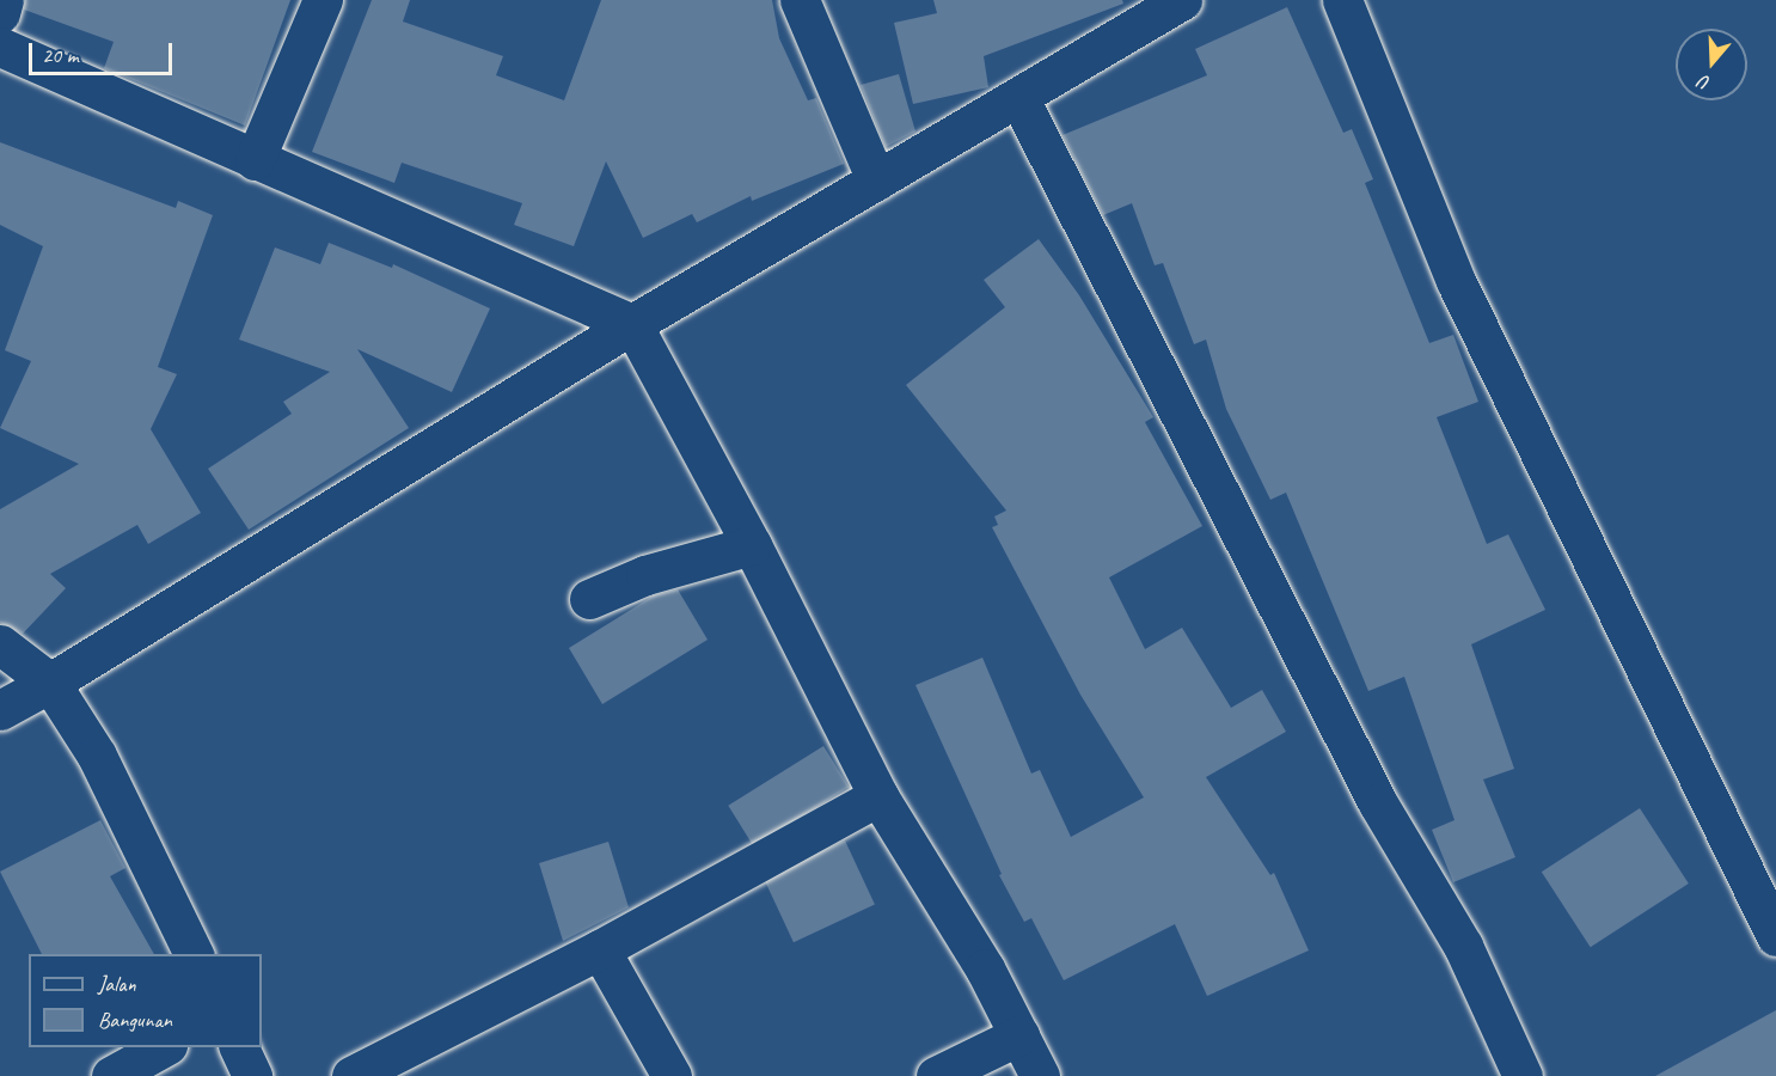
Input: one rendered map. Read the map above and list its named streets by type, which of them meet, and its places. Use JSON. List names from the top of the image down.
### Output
{
  "legend": ["Jalan", "Bangunan"],
  "scale_bar": "20 m",
  "north": "bottom"
}
